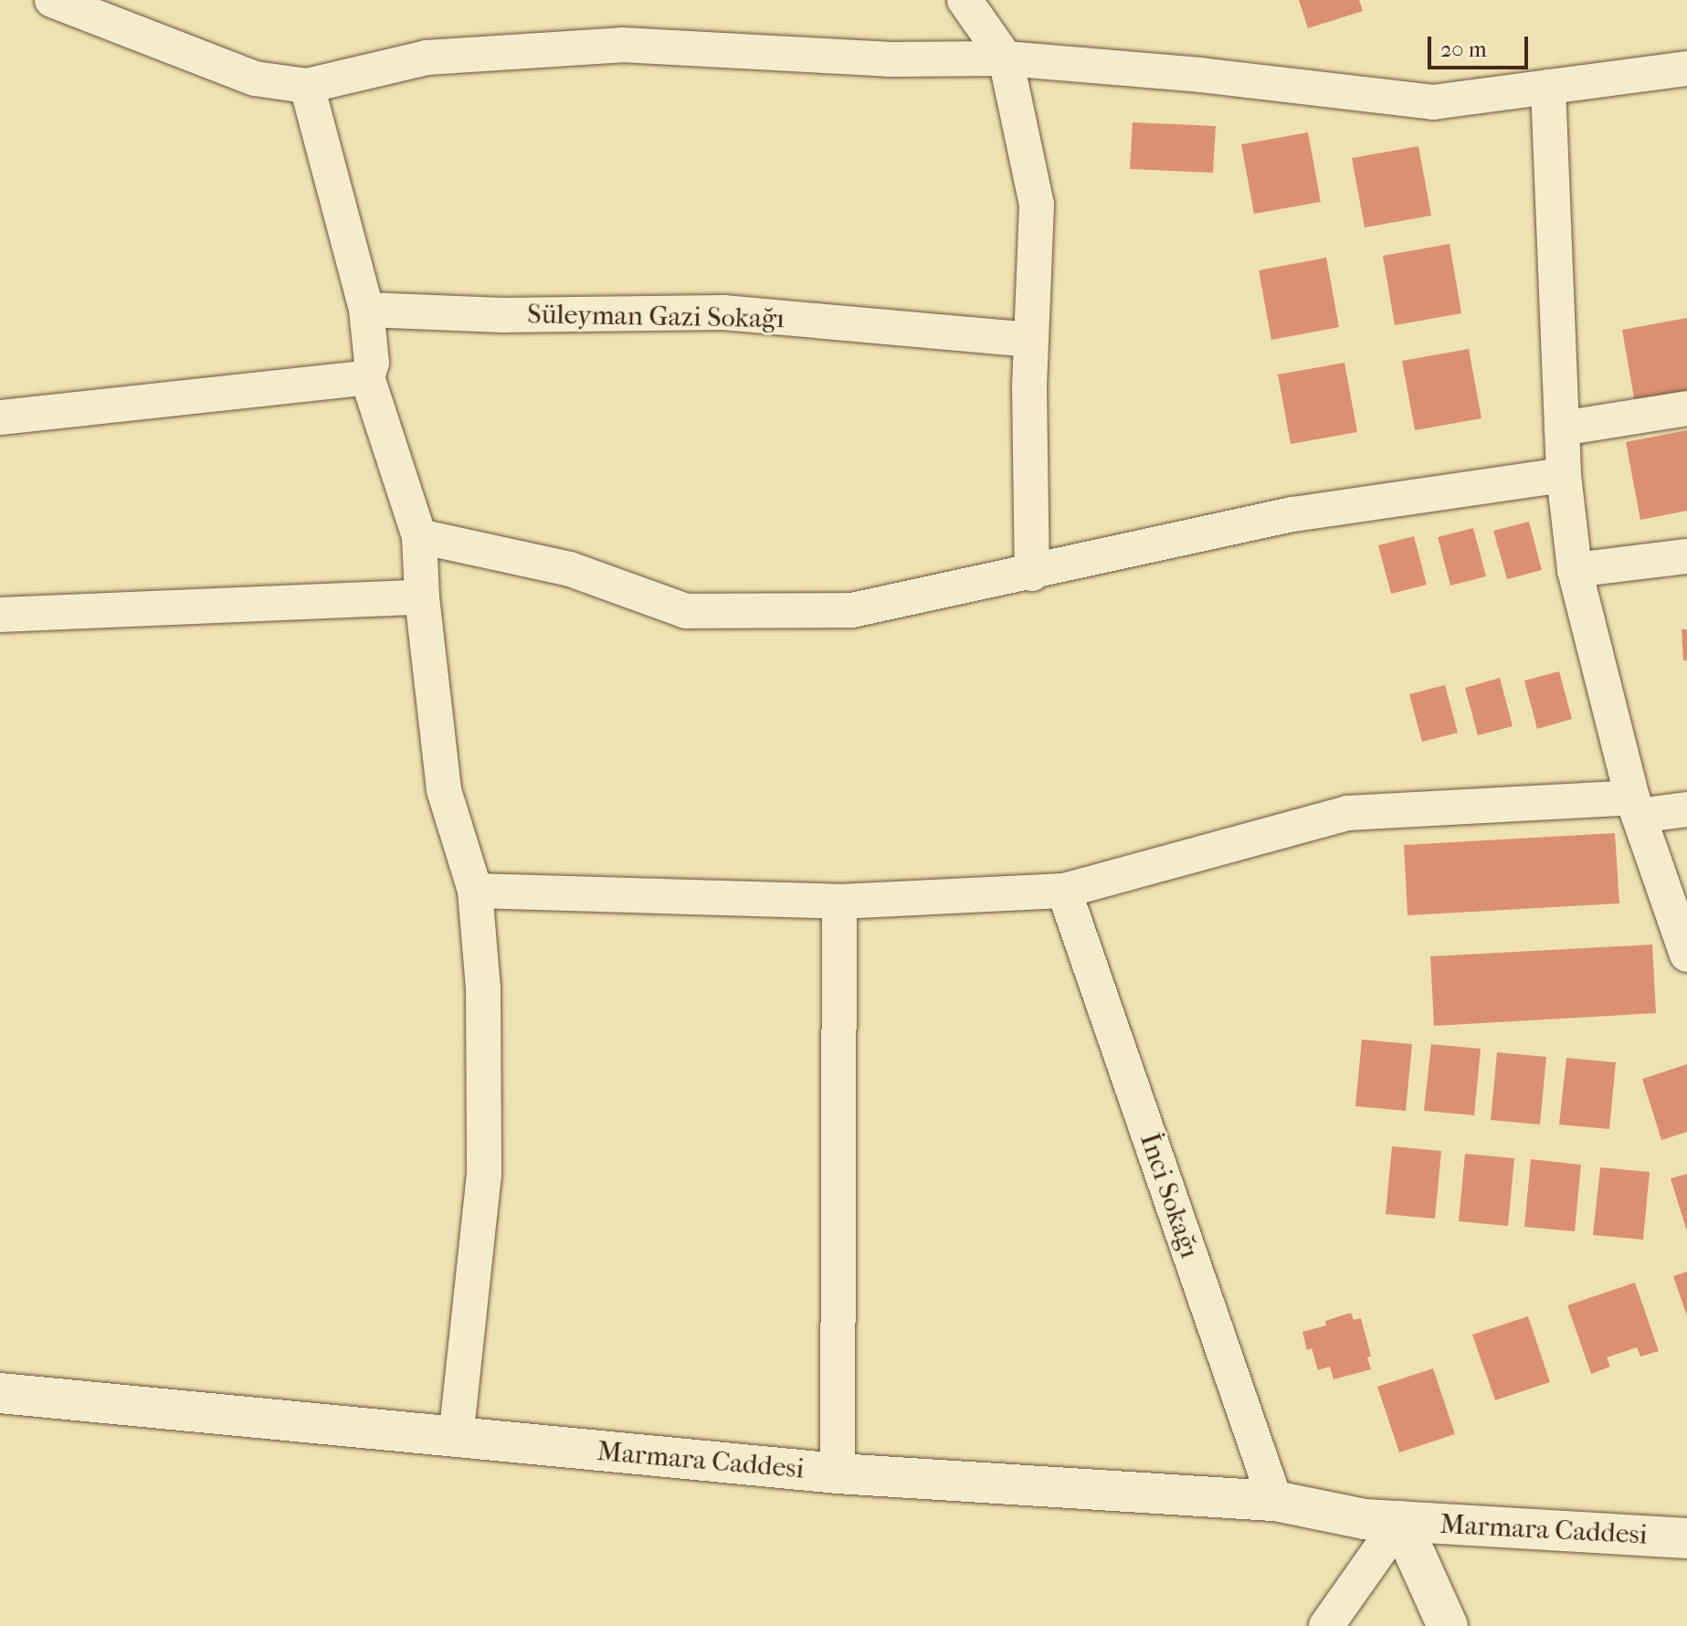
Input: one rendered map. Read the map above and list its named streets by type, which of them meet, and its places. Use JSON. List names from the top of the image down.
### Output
{
  "streets": {
    "street": ["Süleyman Gazi Sokağı", "İnci Sokağı", "Marmara Caddesi"]
  },
  "crossings": [
    ["İnci Sokağı", "Marmara Caddesi"]
  ],
  "scale_bar": "20 m"
}
